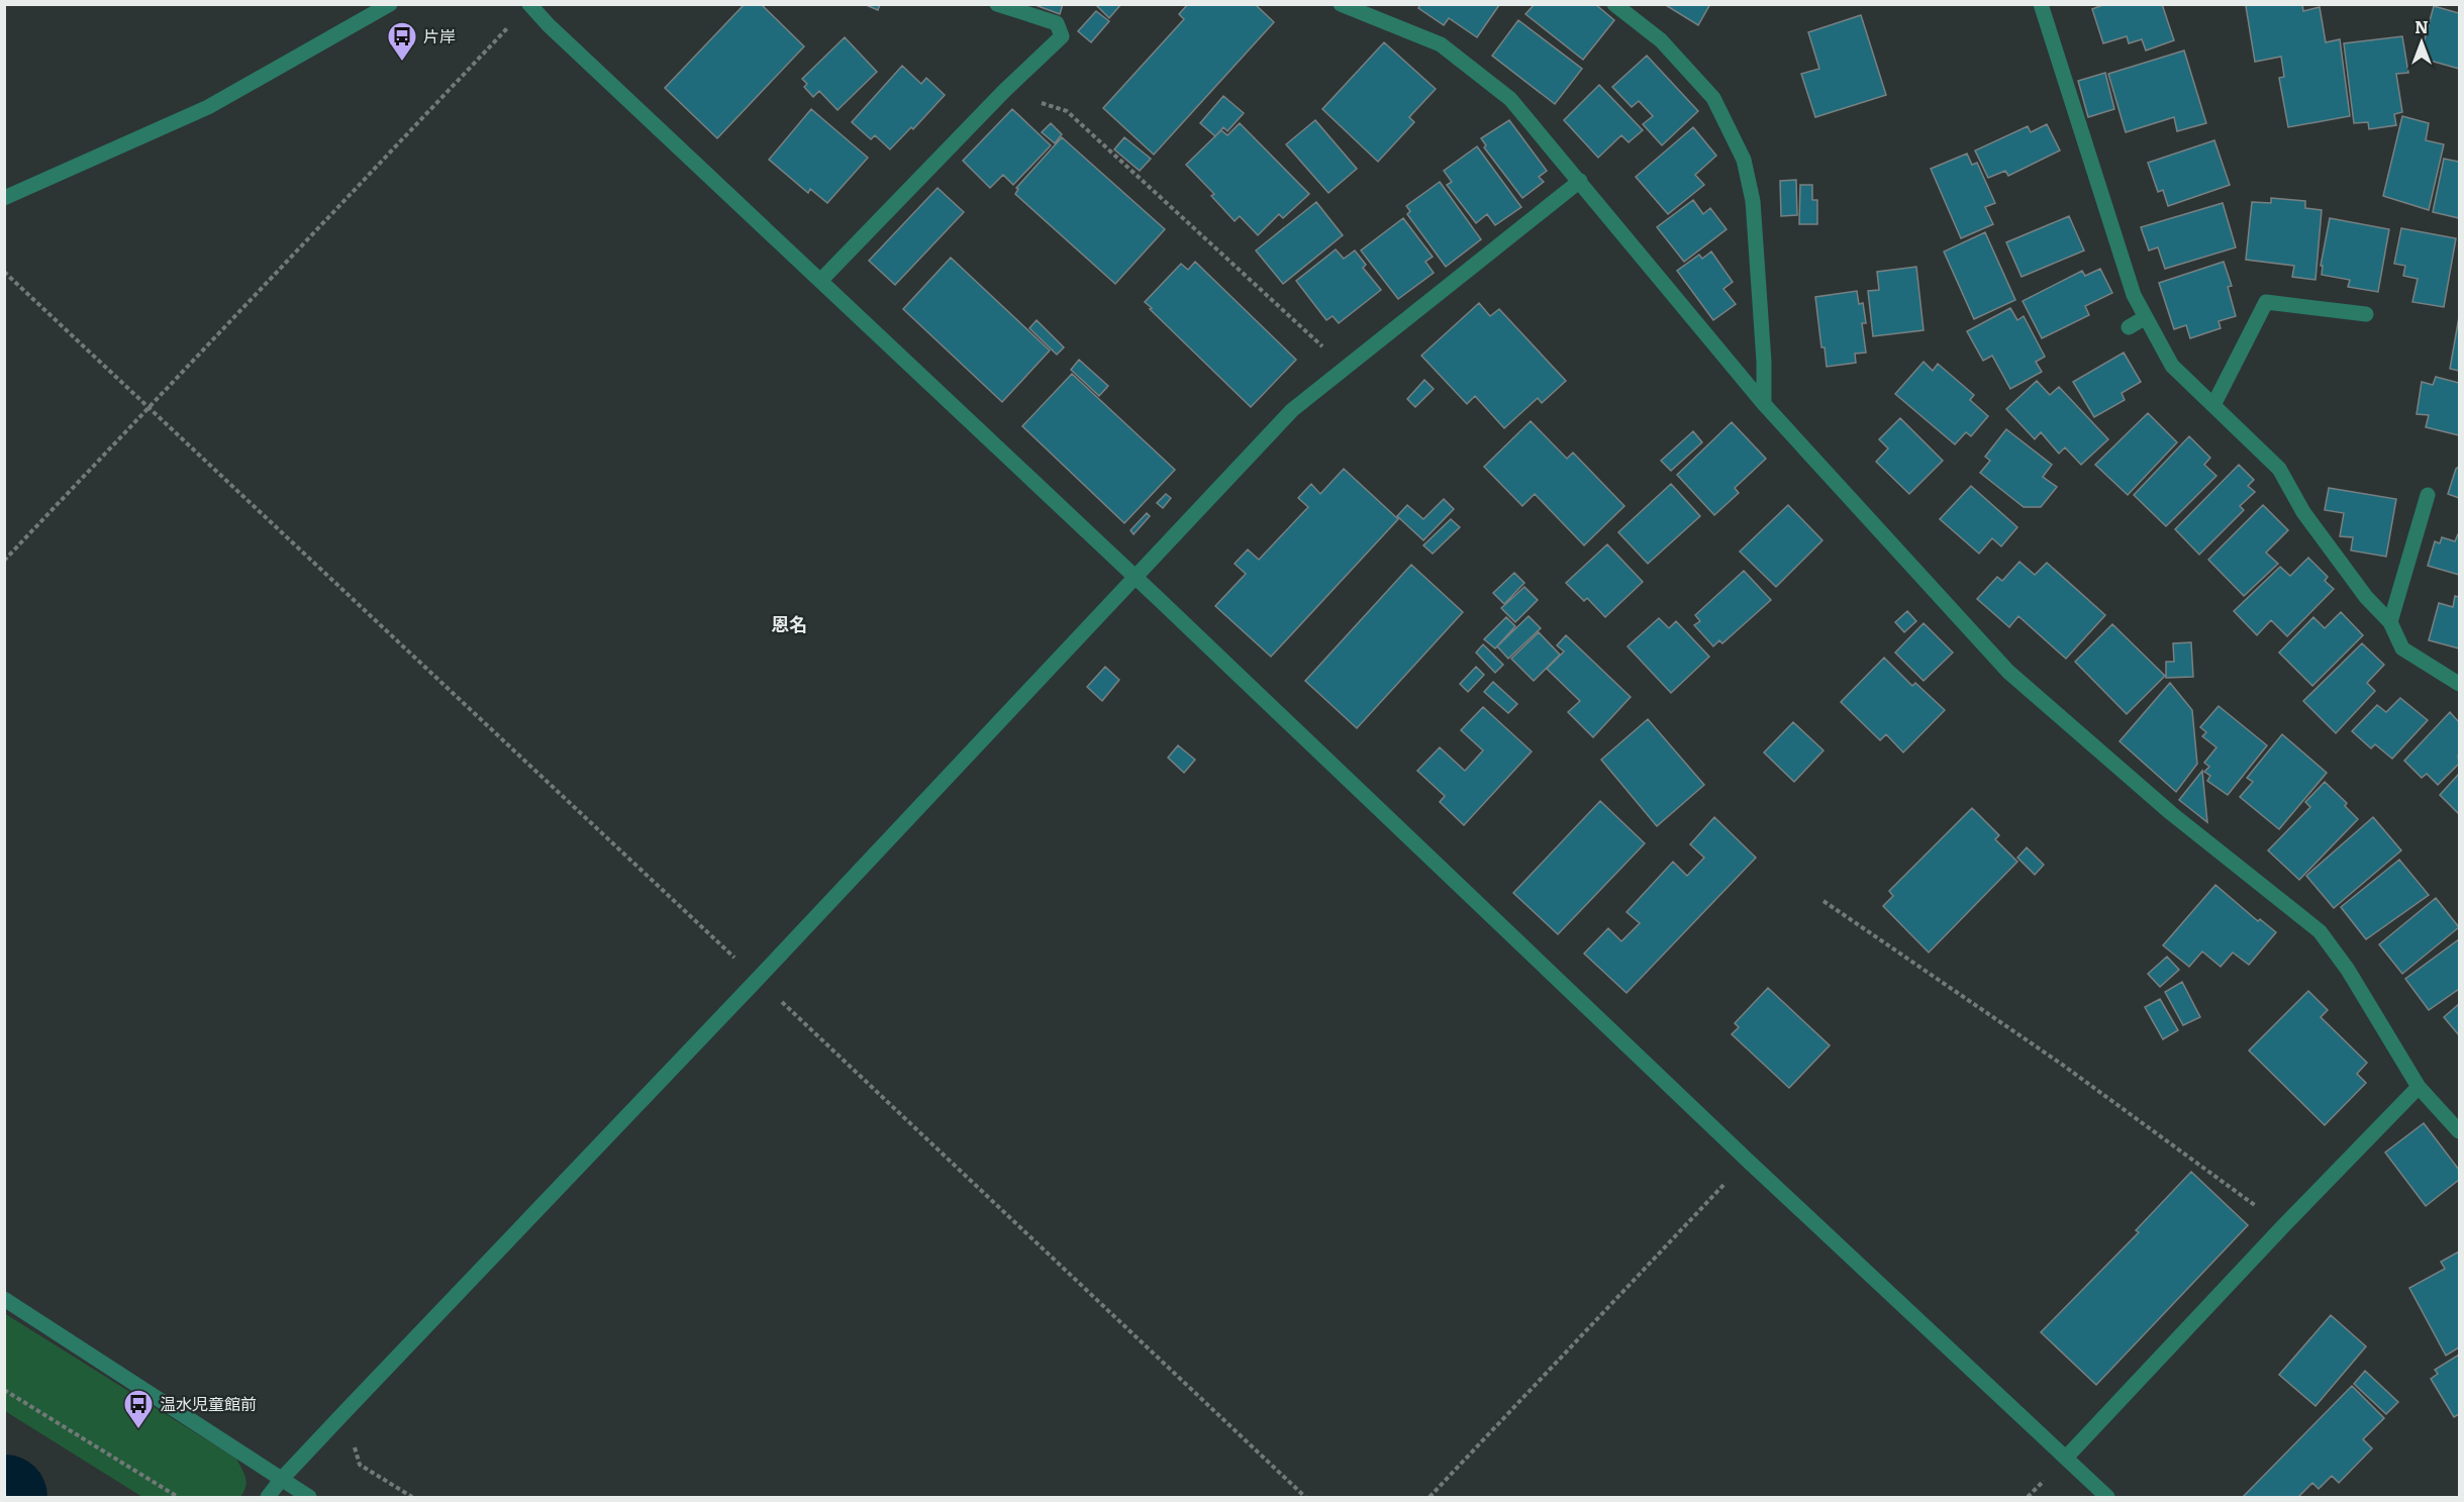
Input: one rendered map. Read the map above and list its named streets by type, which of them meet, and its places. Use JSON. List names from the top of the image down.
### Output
{
  "districts": ["恩名"],
  "places": {
    "bus stop": ["片岸", "温水児童館前"]
  },
  "north": "top"
}
